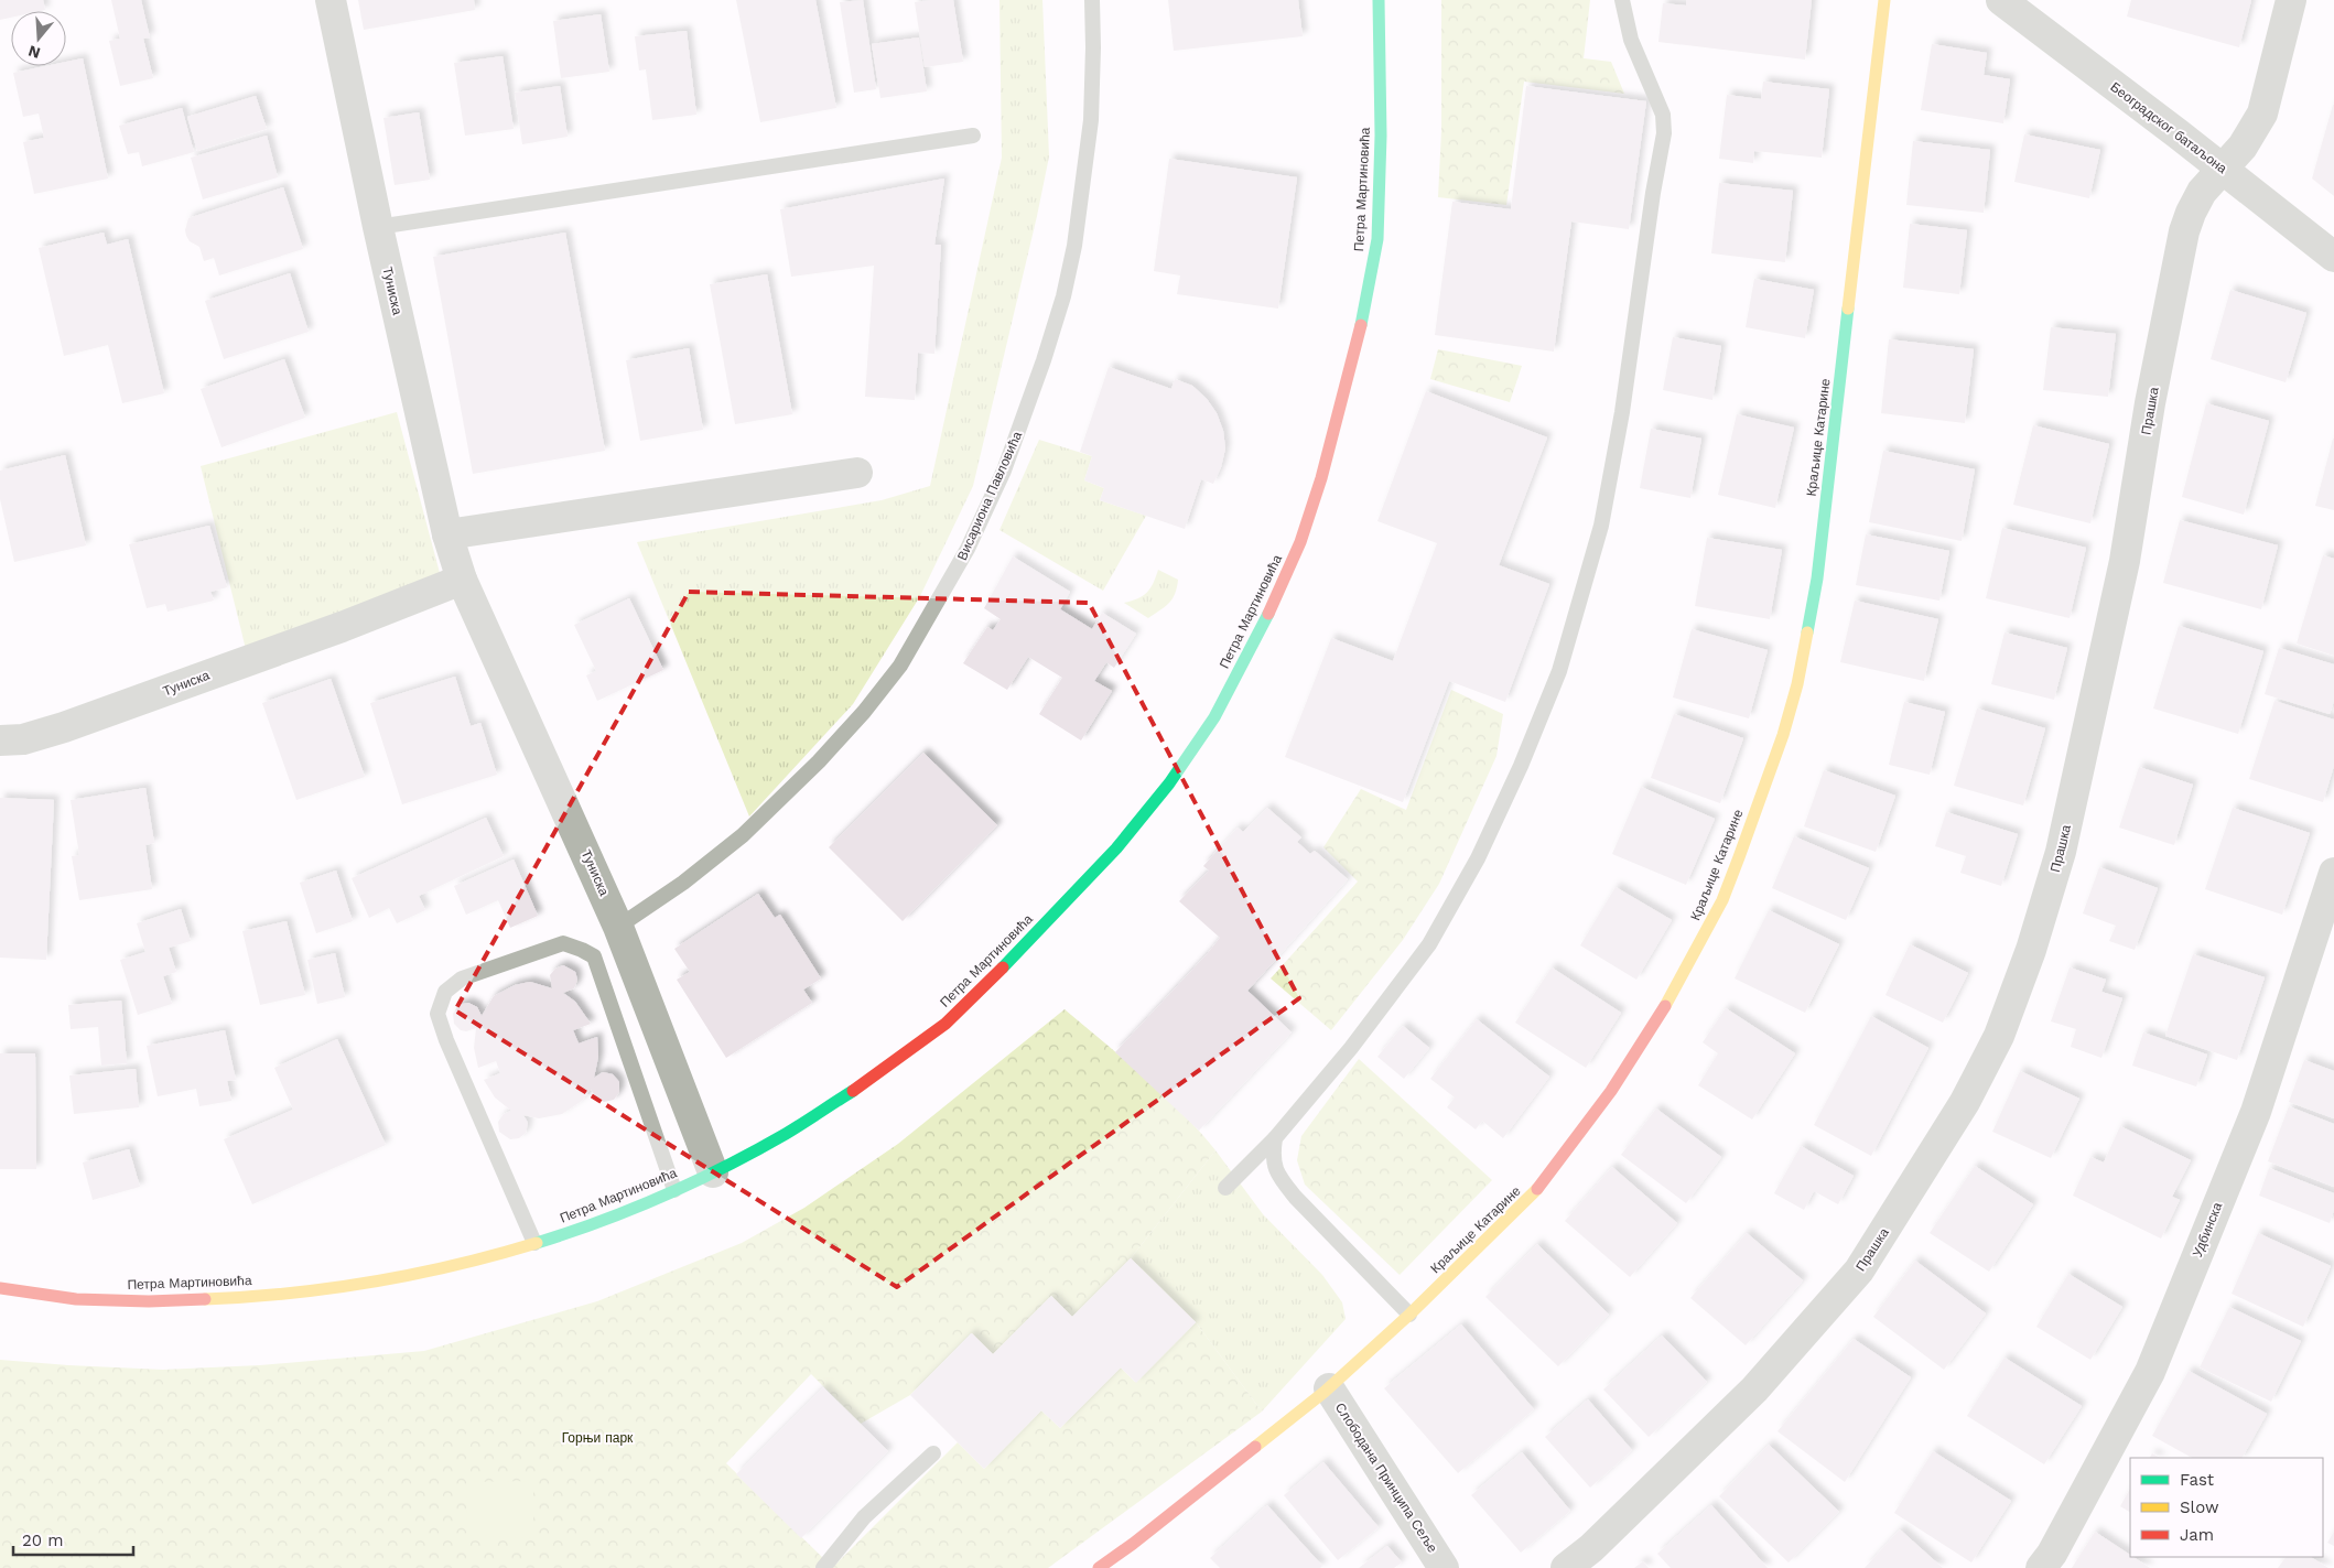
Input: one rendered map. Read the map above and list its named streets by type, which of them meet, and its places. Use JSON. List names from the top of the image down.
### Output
{
  "streets": {
    "street": [
      "Београдског батаљона",
      "Петра Мартиновића",
      "Туниска",
      "Прашка",
      "Краљице Катарине",
      "Удбинска",
      "Слободана Принципа Сеље"
    ],
    "lane": ["Висариона Павловића"]
  },
  "crossings": [
    ["Београдског батаљона", "Прашка"],
    ["Петра Мартиновића", "Туниска"],
    ["Туниска", "Висариона Павловића"],
    ["Краљице Катарине", "Слободана Принципа Сеље"]
  ],
  "parks": ["Горњи парк"],
  "legend": ["Fast", "Slow", "Jam"],
  "scale_bar": "20 m",
  "north": "bottom"
}
